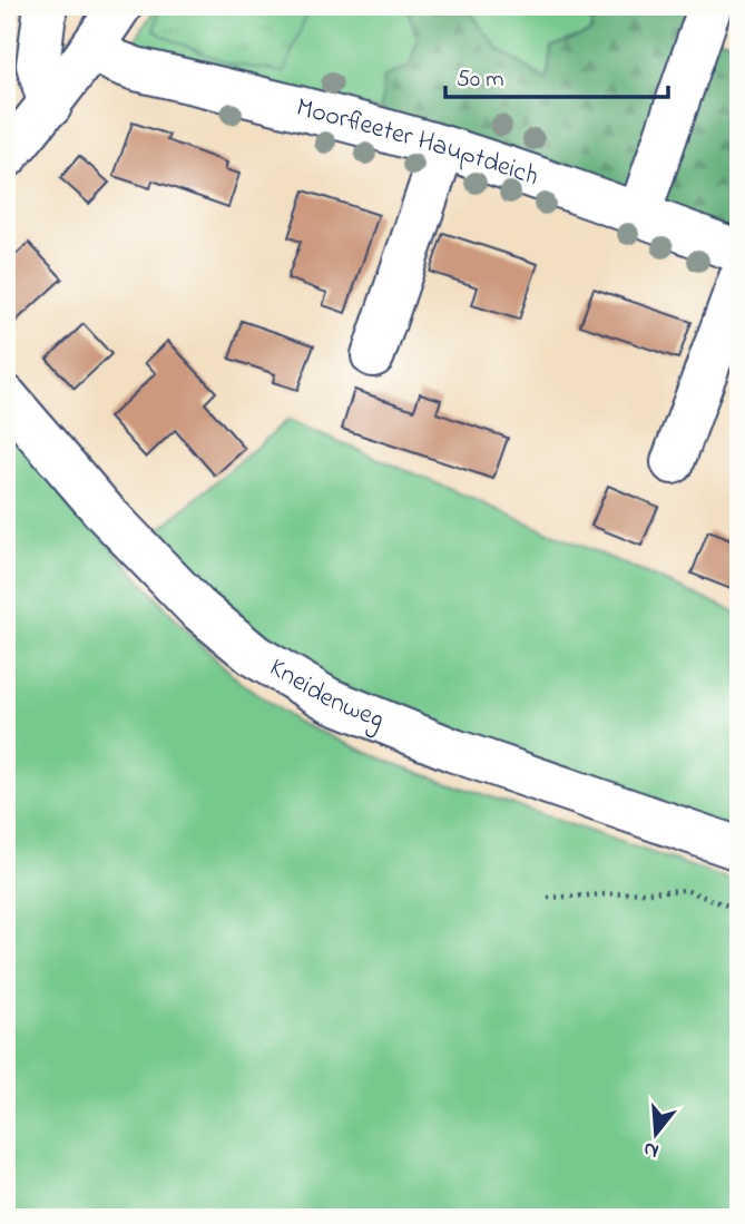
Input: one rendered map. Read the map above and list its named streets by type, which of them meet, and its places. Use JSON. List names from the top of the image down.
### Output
{
  "streets": {
    "street": ["Moorfleeter Hauptdeich", "Kneidenweg"]
  },
  "scale_bar": "50 m",
  "north": "bottom"
}
